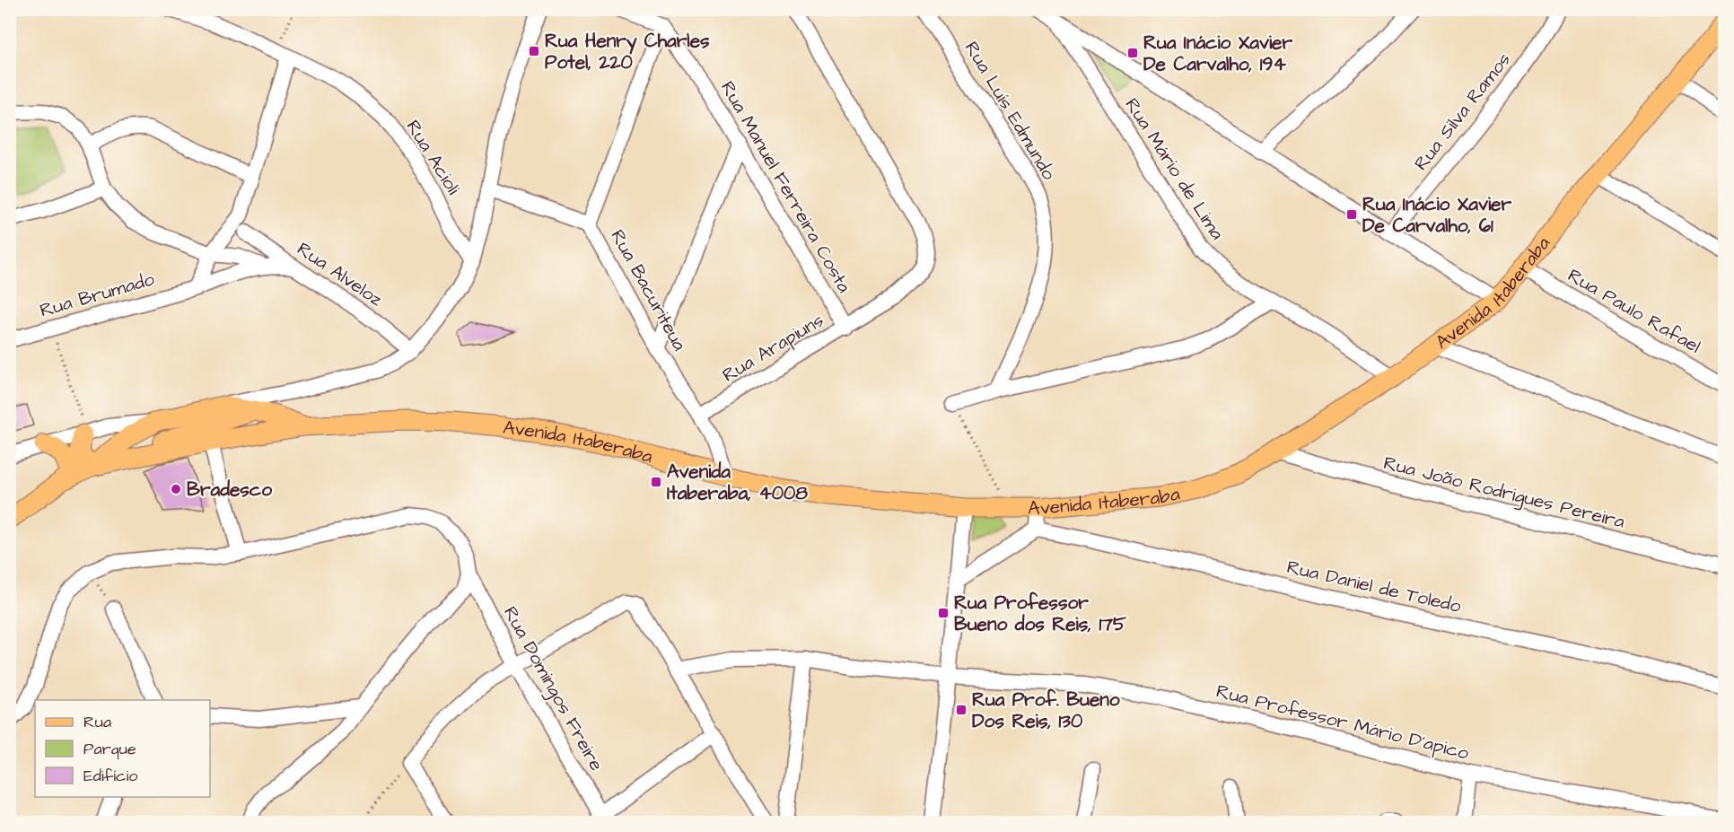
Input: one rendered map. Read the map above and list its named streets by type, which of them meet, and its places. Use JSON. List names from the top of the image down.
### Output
{
  "streets": {
    "main road": ["Avenida Itaberaba"],
    "street": [
      "Rua Luís Edmundo",
      "Rua Silva Ramos",
      "Rua Acioli",
      "Rua Mário de Lima",
      "Rua Manuel Ferreira Costa",
      "Rua Alveloz",
      "Rua Bacuriteua",
      "Rua Brumado",
      "Rua Paulo Rafael",
      "Rua Arapiuns",
      "Rua João Rodrigues Pereira",
      "Rua Daniel de Toledo",
      "Rua Domingos Freire",
      "Rua Professor Mário D'apico"
    ]
  },
  "crossings": [
    ["Rua Mário de Lima", "Avenida Itaberaba"],
    ["Rua Manuel Ferreira Costa", "Rua Bacuriteua"],
    ["Rua Manuel Ferreira Costa", "Rua Arapiuns"],
    ["Rua Alveloz", "Rua Brumado"],
    ["Rua Bacuriteua", "Avenida Itaberaba"],
    ["Rua Bacuriteua", "Rua Arapiuns"],
    ["Avenida Itaberaba", "Rua Paulo Rafael"],
    ["Avenida Itaberaba", "Rua João Rodrigues Pereira"]
  ],
  "places": {
    "transit": [
      "Rua Henry Charles Potel, 220",
      "Rua Inácio Xavier De Carvalho, 194",
      "Rua Inácio Xavier De Carvalho, 61",
      "Avenida Itaberaba, 4008",
      "Rua Professor Bueno dos Reis, 175",
      "Rua Prof. Bueno Dos Reis, 130"
    ],
    "other": ["Bradesco"]
  },
  "legend": ["Rua", "Parque", "Edifício"]
}
